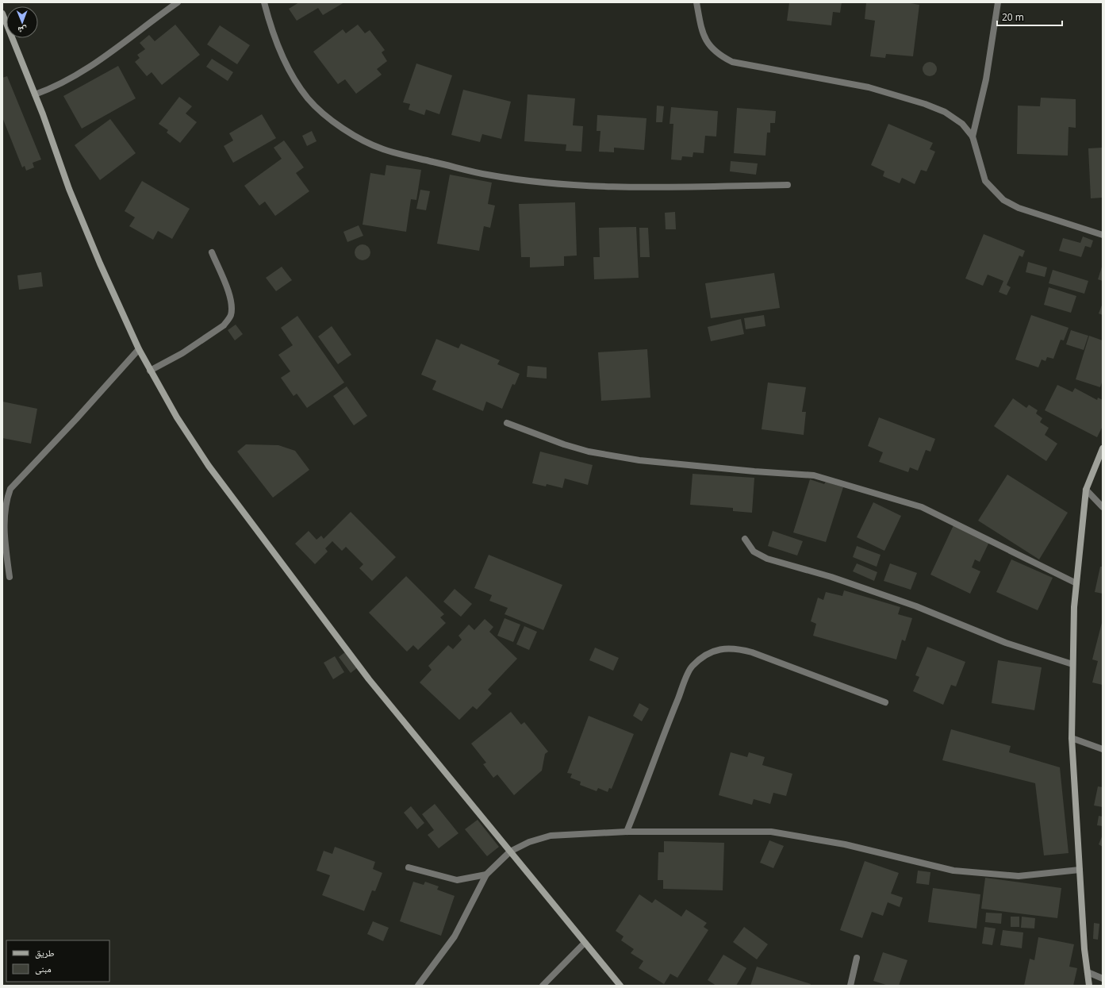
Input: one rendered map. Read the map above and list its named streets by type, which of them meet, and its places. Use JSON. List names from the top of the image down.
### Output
{
  "legend": ["طريق", "مبنى"],
  "scale_bar": "20 m",
  "north": "bottom"
}
